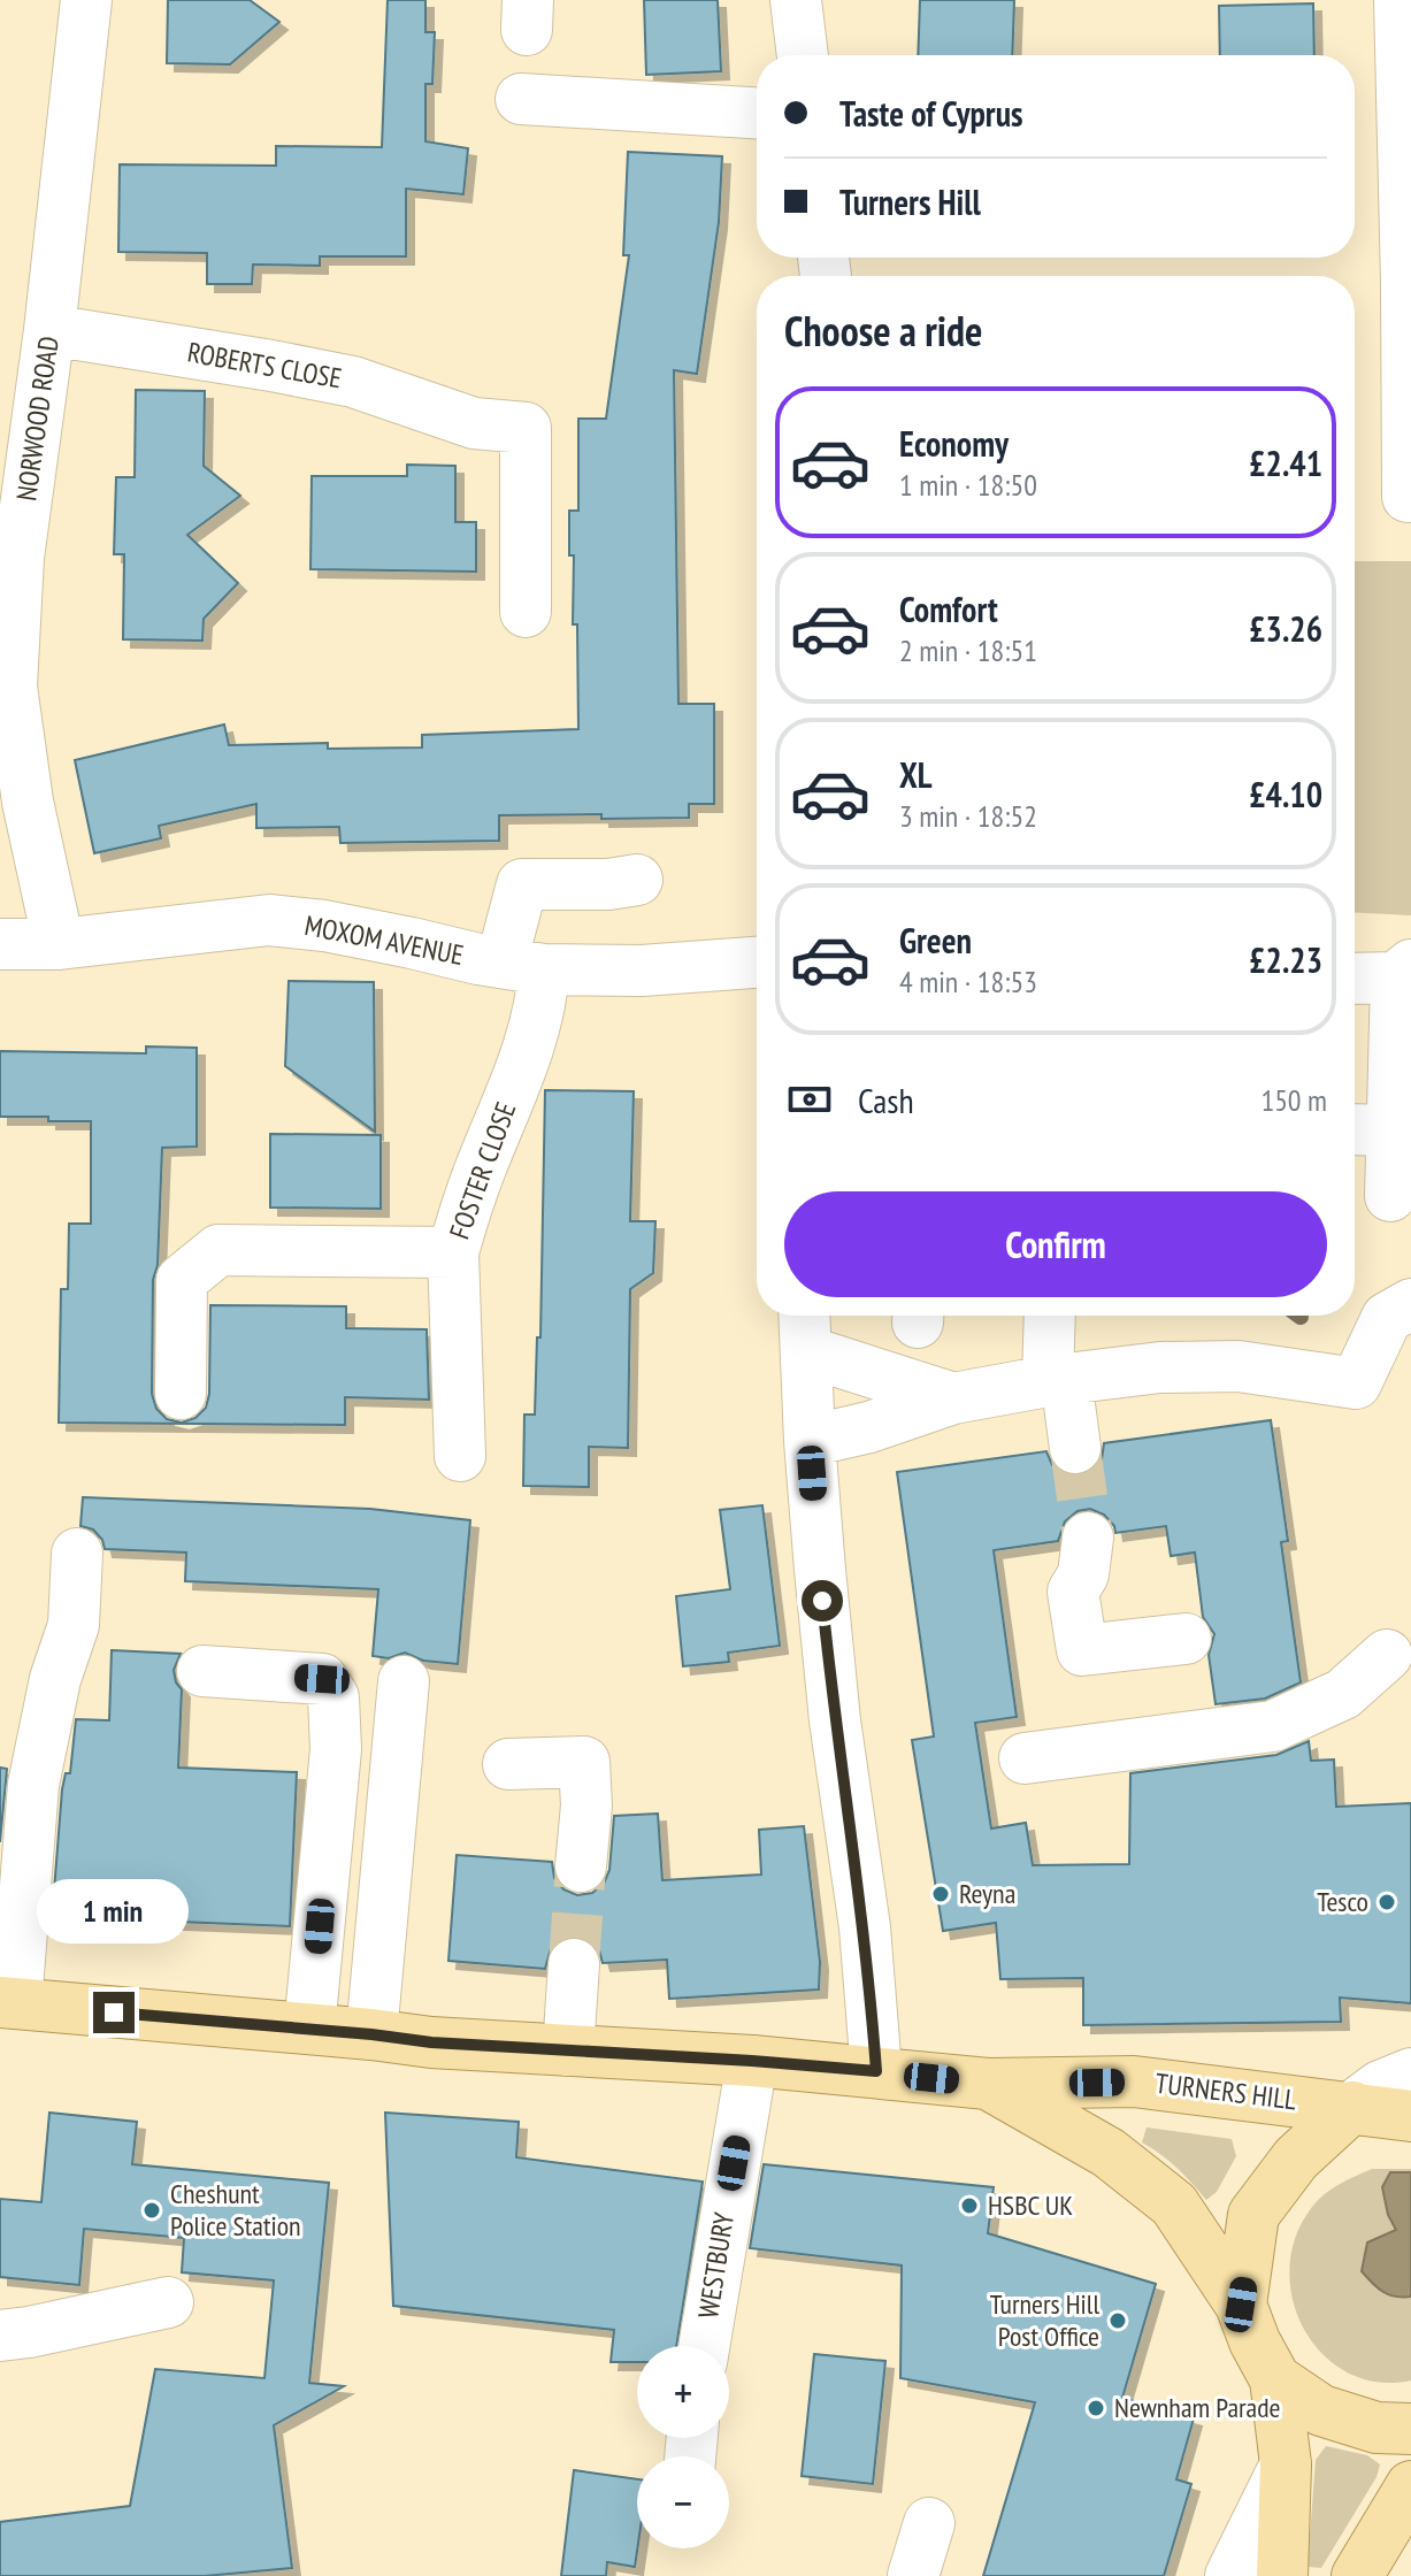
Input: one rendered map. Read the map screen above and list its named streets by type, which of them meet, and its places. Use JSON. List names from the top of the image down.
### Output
{
  "streets": {
    "main road": ["TURNERS HILL"],
    "street": [
      "ROBERTS CLOSE",
      "NORWOOD ROAD",
      "MOXOM AVENUE",
      "FOSTER CLOSE",
      "WESTBURY"
    ]
  },
  "crossings": [
    ["ROBERTS CLOSE", "NORWOOD ROAD"],
    ["NORWOOD ROAD", "MOXOM AVENUE"],
    ["MOXOM AVENUE", "FOSTER CLOSE"],
    ["TURNERS HILL", "WESTBURY"]
  ],
  "places": [
    "Reyna",
    "Tesco",
    "HSBC UK",
    "Cheshunt Police Station",
    "Turners Hill Post Office",
    "Newnham Parade"
  ],
  "page": {
    "banner": ["Taste of Cyprus", "Turners Hill"],
    "heading": "Choose a ride",
    "list": [
      {
        "name": "Economy",
        "note": "1 min · 18:50",
        "value": "£2.41"
      },
      {
        "name": "Comfort",
        "note": "2 min · 18:51",
        "value": "£3.26"
      },
      {
        "name": "XL",
        "note": "3 min · 18:52",
        "value": "£4.10"
      },
      {
        "name": "Green",
        "note": "4 min · 18:53",
        "value": "£2.23"
      }
    ],
    "pay": ["Cash", "150 m"],
    "buttons": "Confirm",
    "bubble": "1 min",
    "map_buttons": ["+", "−"]
  }
}
